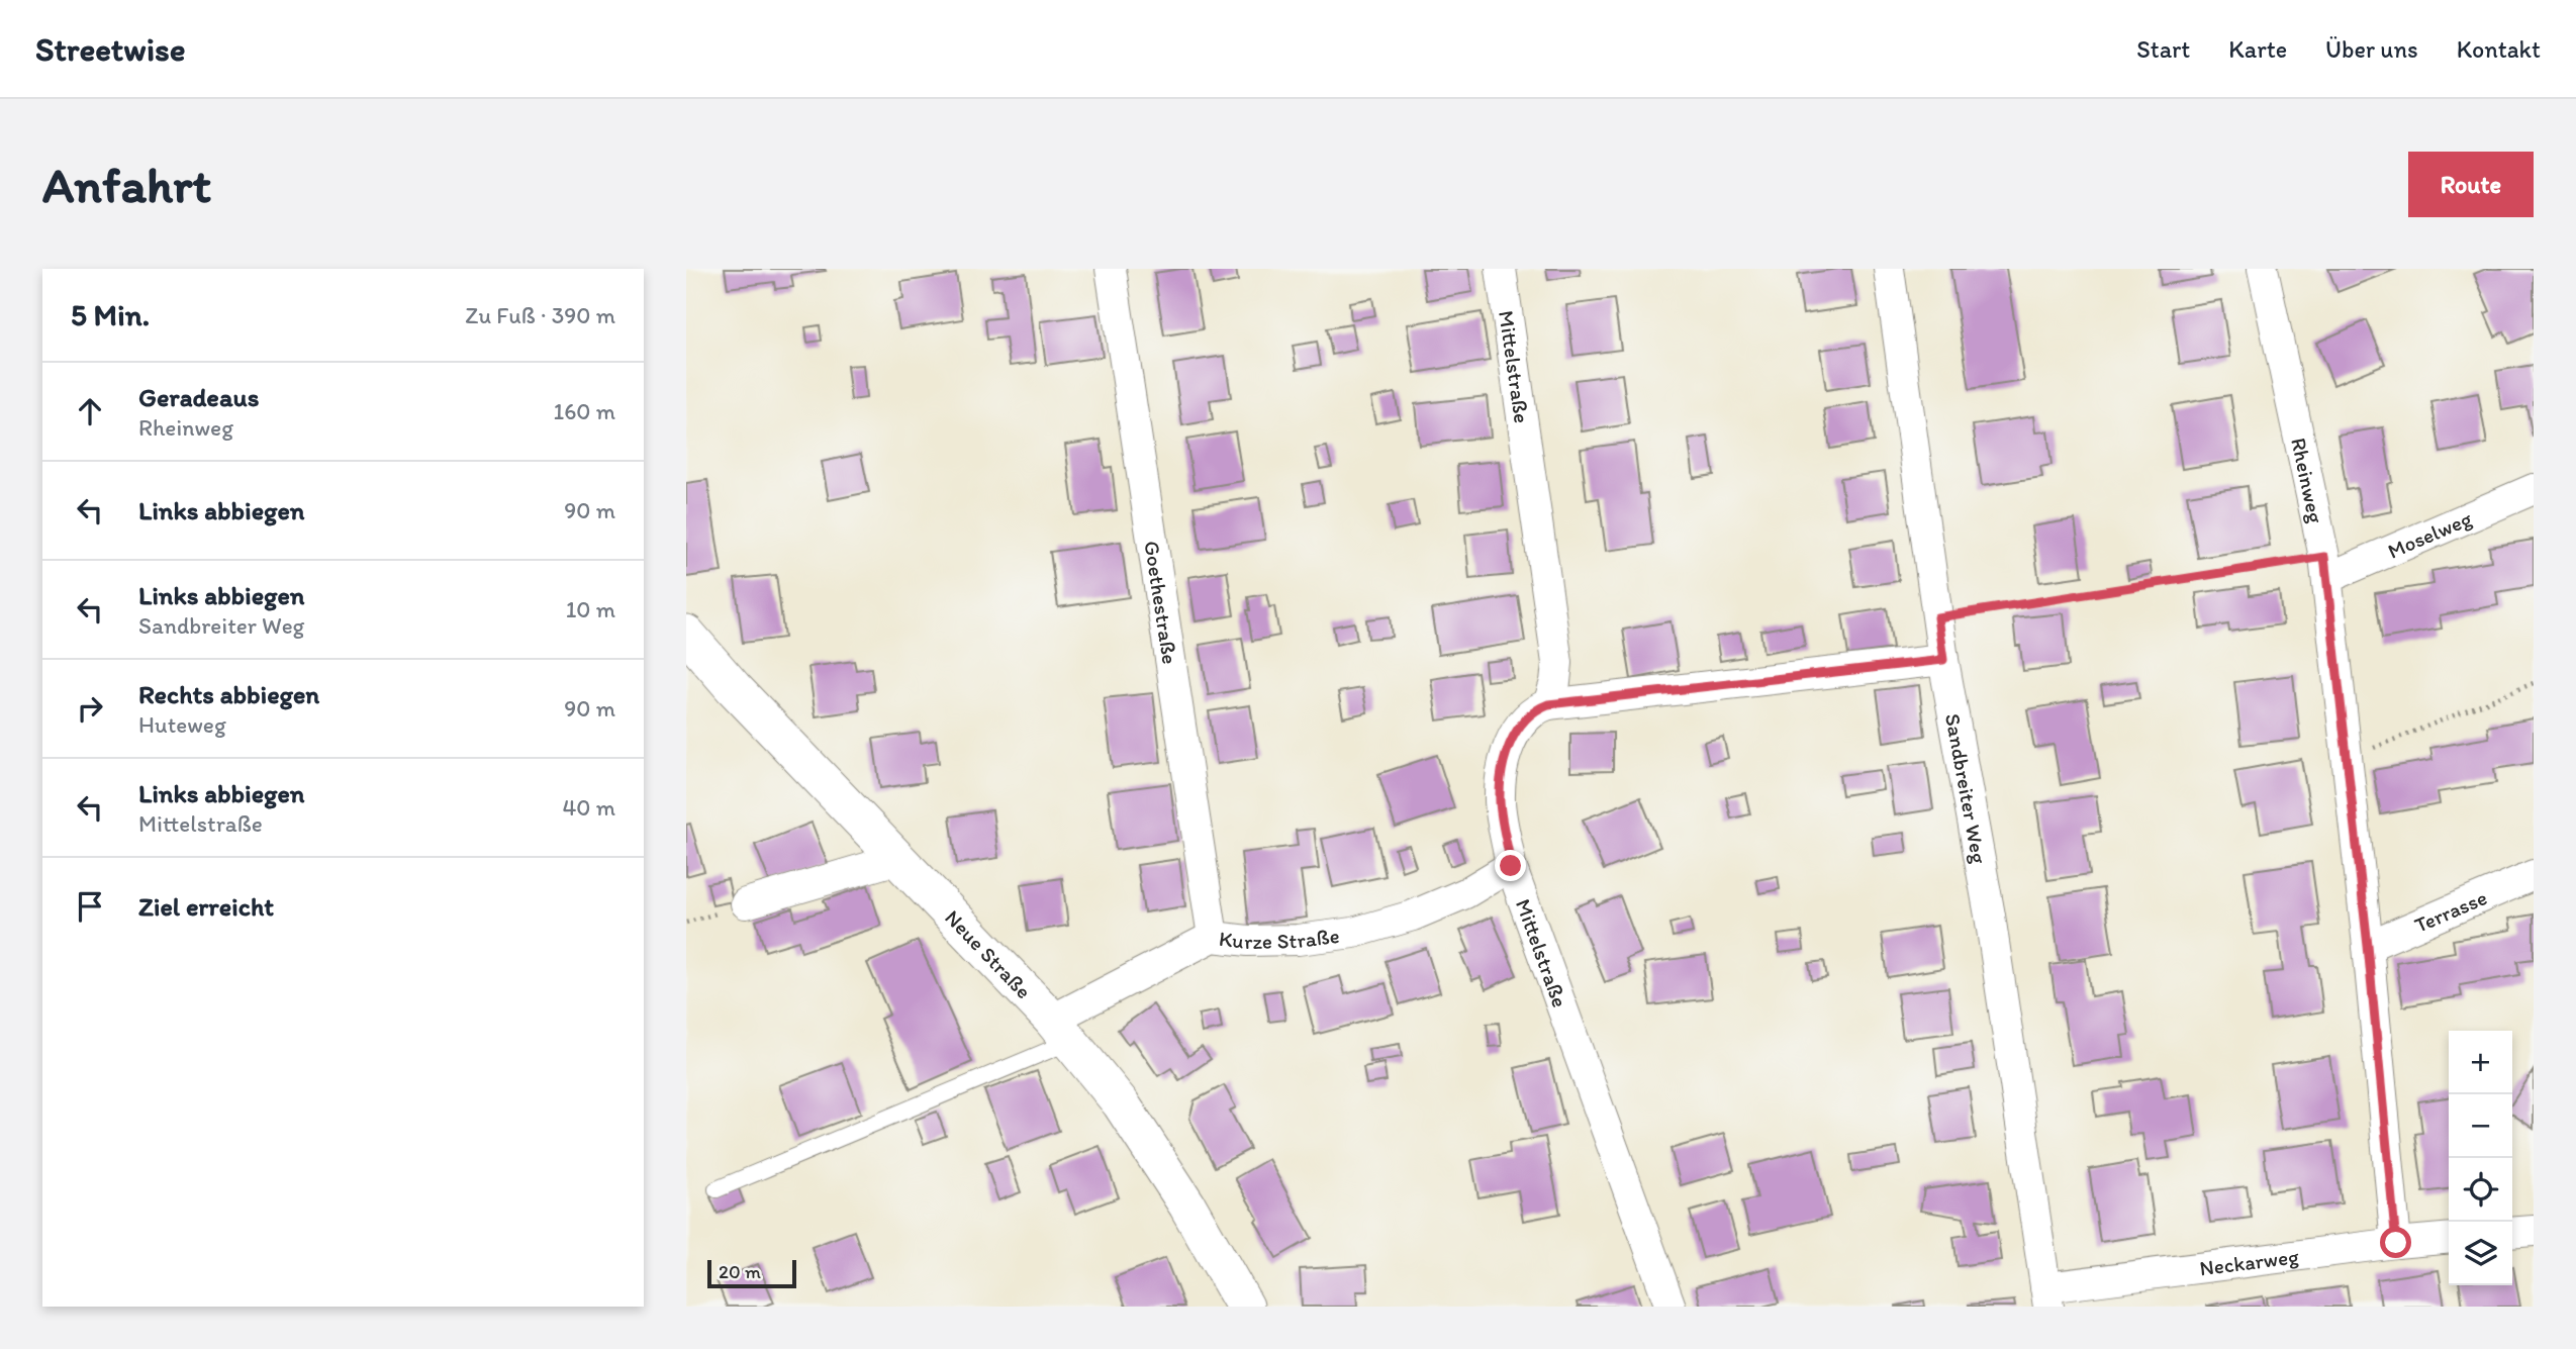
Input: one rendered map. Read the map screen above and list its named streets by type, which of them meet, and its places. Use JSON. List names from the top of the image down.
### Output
{
  "streets": {
    "street": [
      "Mittelstraße",
      "Rheinweg",
      "Moselweg",
      "Goethestraße",
      "Sandbreiter Weg",
      "Terrasse",
      "Kurze Straße",
      "Neue Straße",
      "Neckarweg"
    ]
  },
  "crossings": [
    ["Mittelstraße", "Kurze Straße"],
    ["Rheinweg", "Moselweg"],
    ["Rheinweg", "Terrasse"],
    ["Rheinweg", "Neckarweg"],
    ["Goethestraße", "Kurze Straße"],
    ["Sandbreiter Weg", "Neckarweg"],
    ["Kurze Straße", "Neue Straße"]
  ],
  "scale_bar": "20 m",
  "page": {
    "header": "Streetwise",
    "nav": [
      "Start",
      "Karte",
      "Über uns",
      "Kontakt"
    ],
    "buttons": "Route",
    "title": "Anfahrt",
    "heading": ["5 Min.", "Zu Fuß · 390 m"],
    "list": [
      ["Geradeaus", "Rheinweg", "160 m"],
      ["Links abbiegen", "90 m"],
      ["Links abbiegen", "Sandbreiter Weg", "10 m"],
      ["Rechts abbiegen", "Huteweg", "90 m"],
      ["Links abbiegen", "Mittelstraße", "40 m"],
      "Ziel erreicht"
    ],
    "map_buttons": ["+", "−"],
    "scale": "20 m"
  }
}
